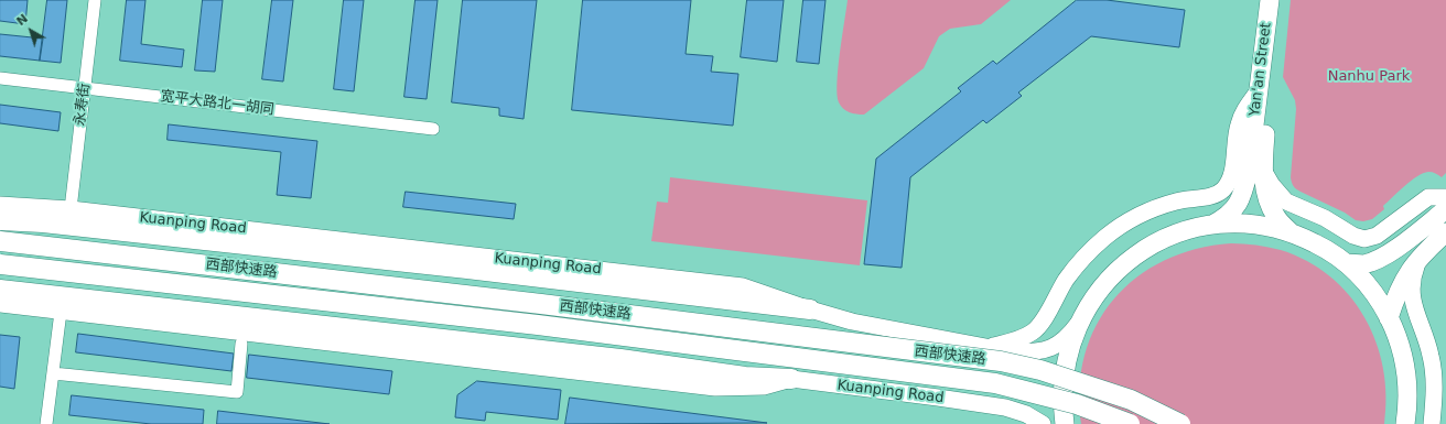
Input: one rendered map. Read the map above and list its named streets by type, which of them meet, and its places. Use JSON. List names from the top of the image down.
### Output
{
  "streets": {
    "highway": ["西部快速路"],
    "main road": ["Yan'an Street", "Kuanping Road"],
    "street": ["宽平大路北一胡同", "永寿街"]
  },
  "crossings": [
    ["宽平大路北一胡同", "永寿街"],
    ["永寿街", "Kuanping Road"]
  ],
  "parks": ["Nanhu Park"],
  "north": "top left"
}
